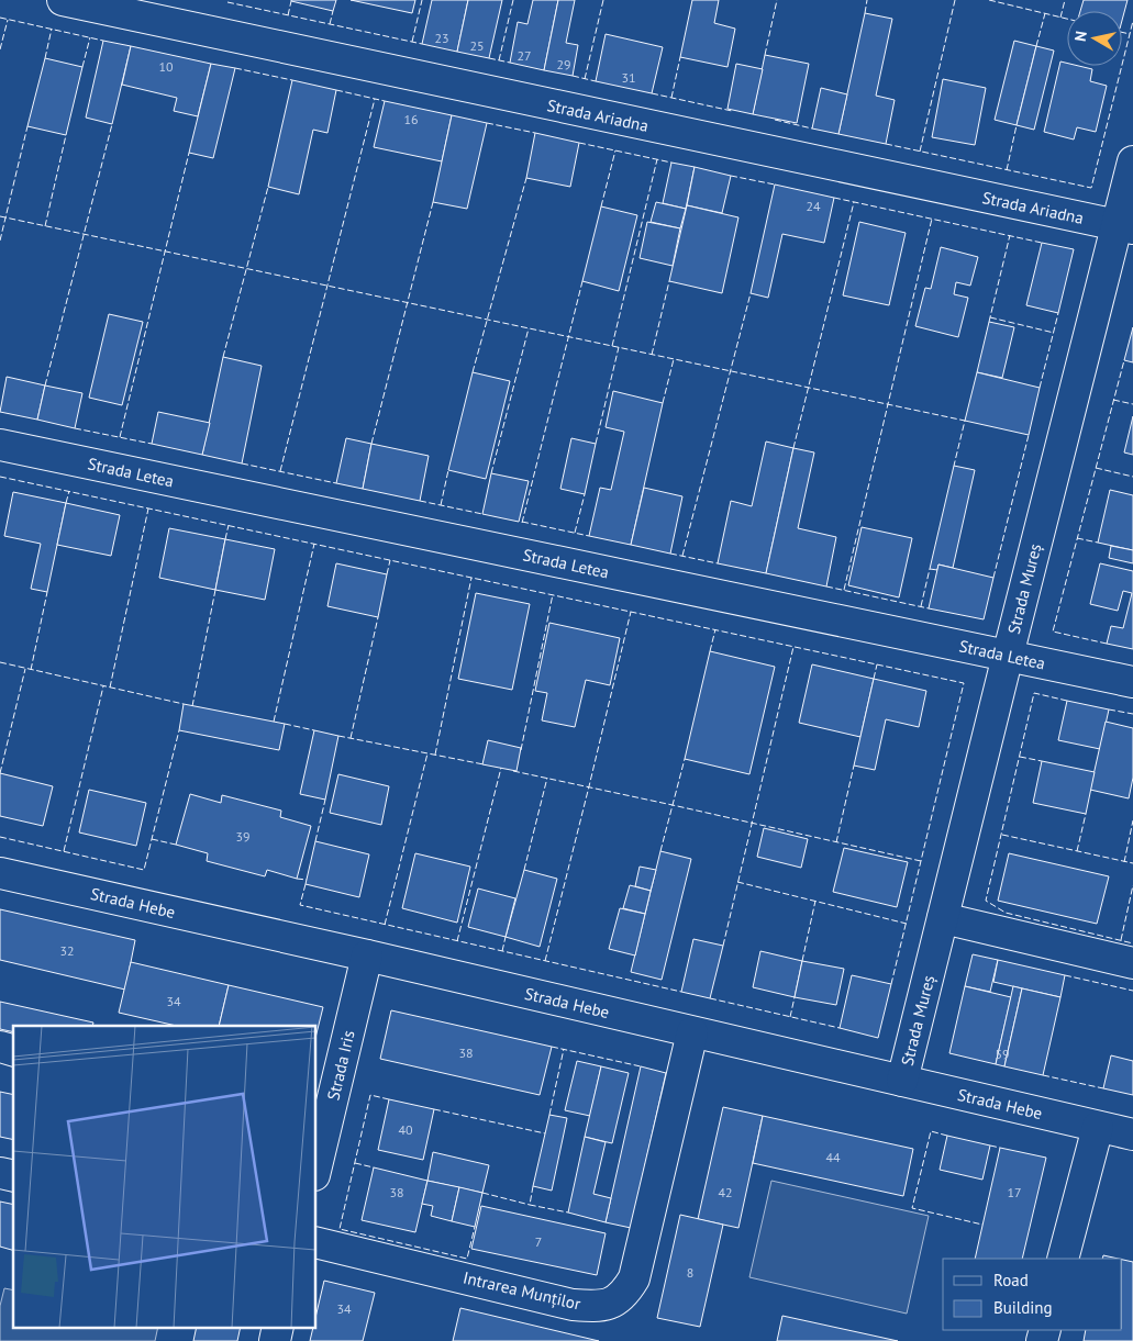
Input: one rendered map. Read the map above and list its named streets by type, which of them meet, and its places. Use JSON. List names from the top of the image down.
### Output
{
  "streets": {
    "street": [
      "Strada Ariadna",
      "Strada Letea",
      "Strada Mureș",
      "Strada Hebe",
      "Strada Iris",
      "Intrarea Munților"
    ]
  },
  "crossings": [
    ["Strada Ariadna", "Strada Mureș"],
    ["Strada Letea", "Strada Mureș"],
    ["Strada Mureș", "Strada Hebe"],
    ["Strada Hebe", "Strada Iris"],
    ["Strada Hebe", "Intrarea Munților"]
  ],
  "house_numbers": [
    "23",
    "25",
    "27",
    "29",
    "10",
    "31",
    "16",
    "24",
    "39",
    "32",
    "34",
    "38",
    "59",
    "40",
    "44",
    "38",
    "42",
    "17",
    "7",
    "8",
    "34"
  ],
  "legend": ["Road", "Building"],
  "north": "left"
}
